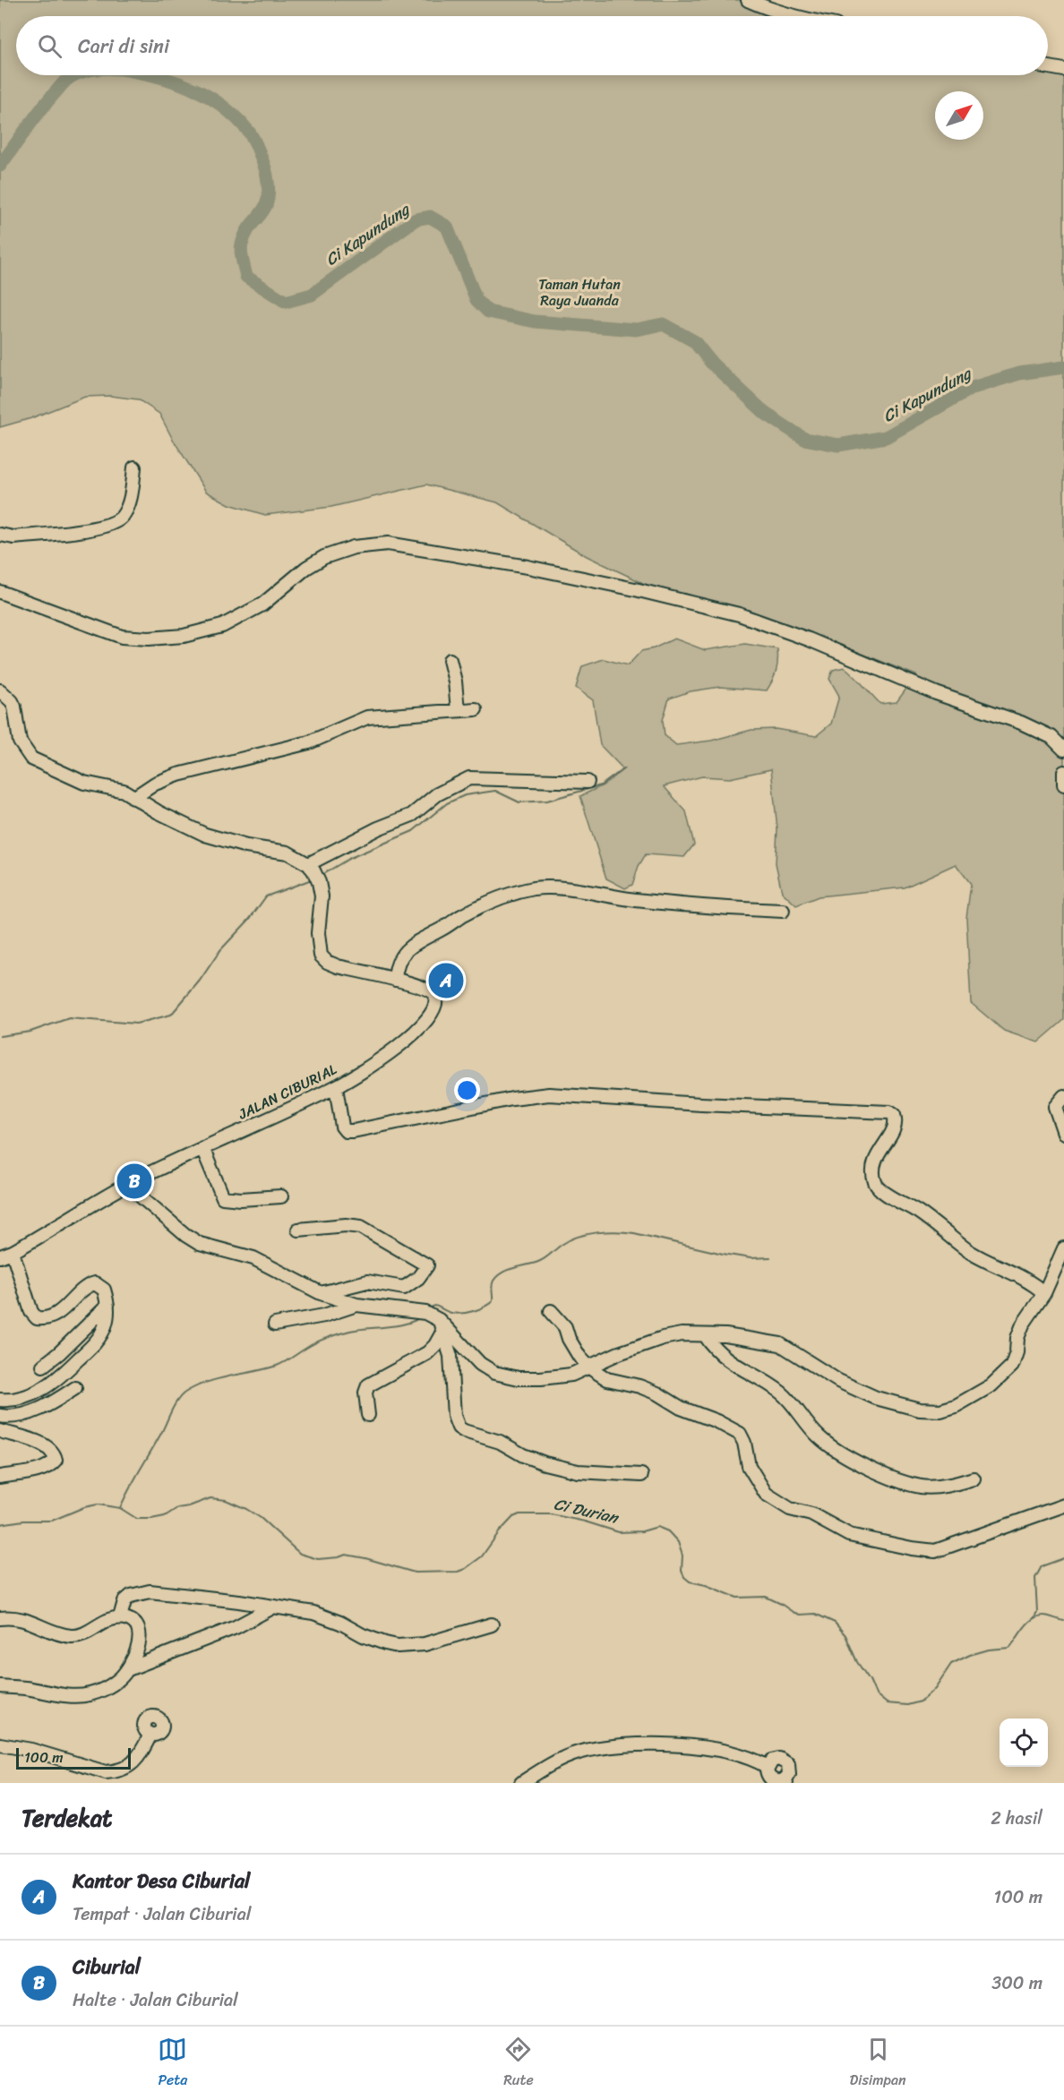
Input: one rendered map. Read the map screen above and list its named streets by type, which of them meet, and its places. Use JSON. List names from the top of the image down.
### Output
{
  "streets": {
    "street": ["JALAN CIBURIAL"]
  },
  "water": ["Ci Kapundung", "Ci Durian"],
  "parks": ["Taman Hutan Raya Juanda"],
  "scale_bar": "100 m",
  "north": "top right",
  "page": {
    "search": "Cari di sini",
    "pins": ["A", "B"],
    "scale": "100 m",
    "heading": ["Terdekat", "2 hasil"],
    "list": [
      {
        "mark": "A",
        "name": "Kantor Desa Ciburial",
        "note": "Tempat · Jalan Ciburial",
        "value": "100 m"
      },
      {
        "mark": "B",
        "name": "Ciburial",
        "note": "Halte · Jalan Ciburial",
        "value": "300 m"
      }
    ],
    "nav": ["Peta", "Rute", "Disimpan"]
  }
}
